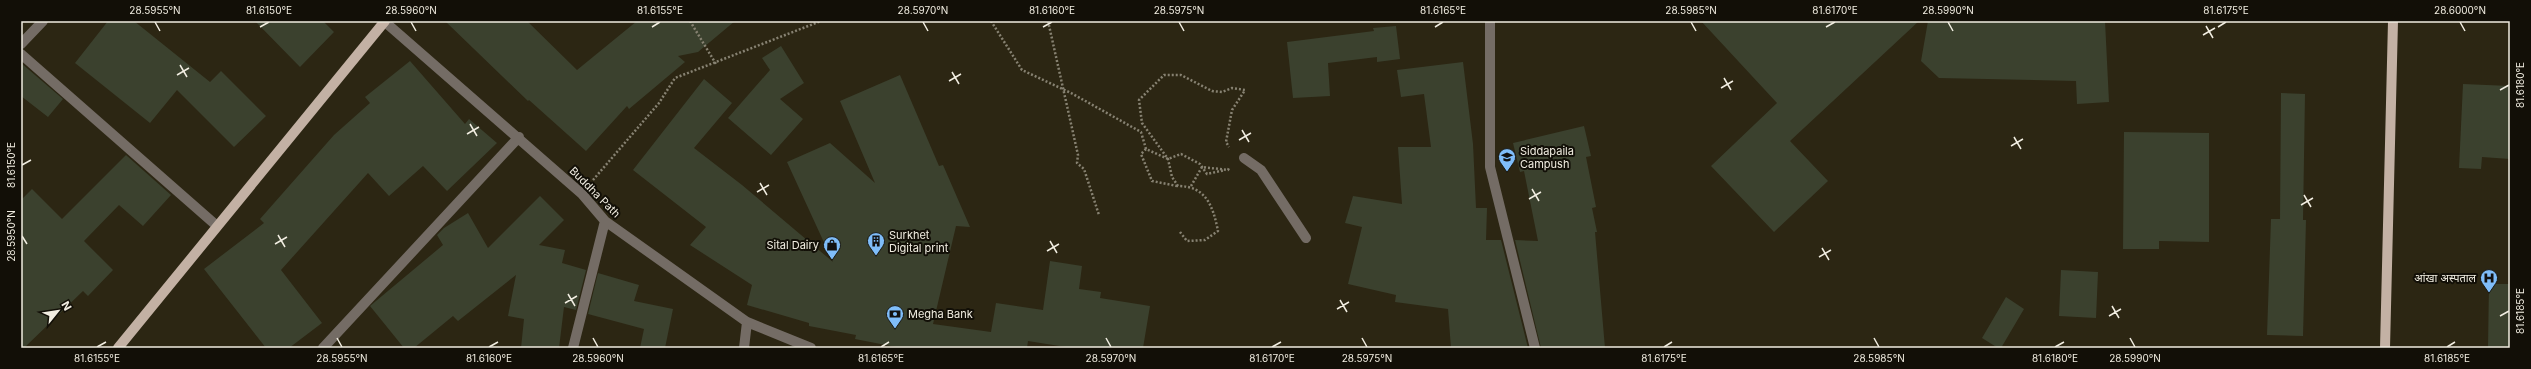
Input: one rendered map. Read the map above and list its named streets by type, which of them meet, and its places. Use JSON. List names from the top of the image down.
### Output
{
  "streets": {
    "street": ["Buddha Path"]
  },
  "places": {
    "school or university": ["Siddapaila Campush"],
    "building": ["Surkhet Digital print"],
    "shop": ["Sital Dairy"],
    "hospital": ["आंखा अस्पताल"],
    "bank": ["Megha Bank"]
  },
  "north": "top right",
  "coordinates": [
    "28.5955°N",
    "81.6150°E",
    "28.5960°N",
    "81.6155°E",
    "28.5970°N",
    "81.6160°E",
    "28.5975°N",
    "81.6165°E",
    "28.5985°N",
    "81.6170°E",
    "28.5990°N",
    "81.6175°E",
    "28.6000°N",
    "81.6180°E",
    "28.5950°N",
    "81.6185°E"
  ]
}
